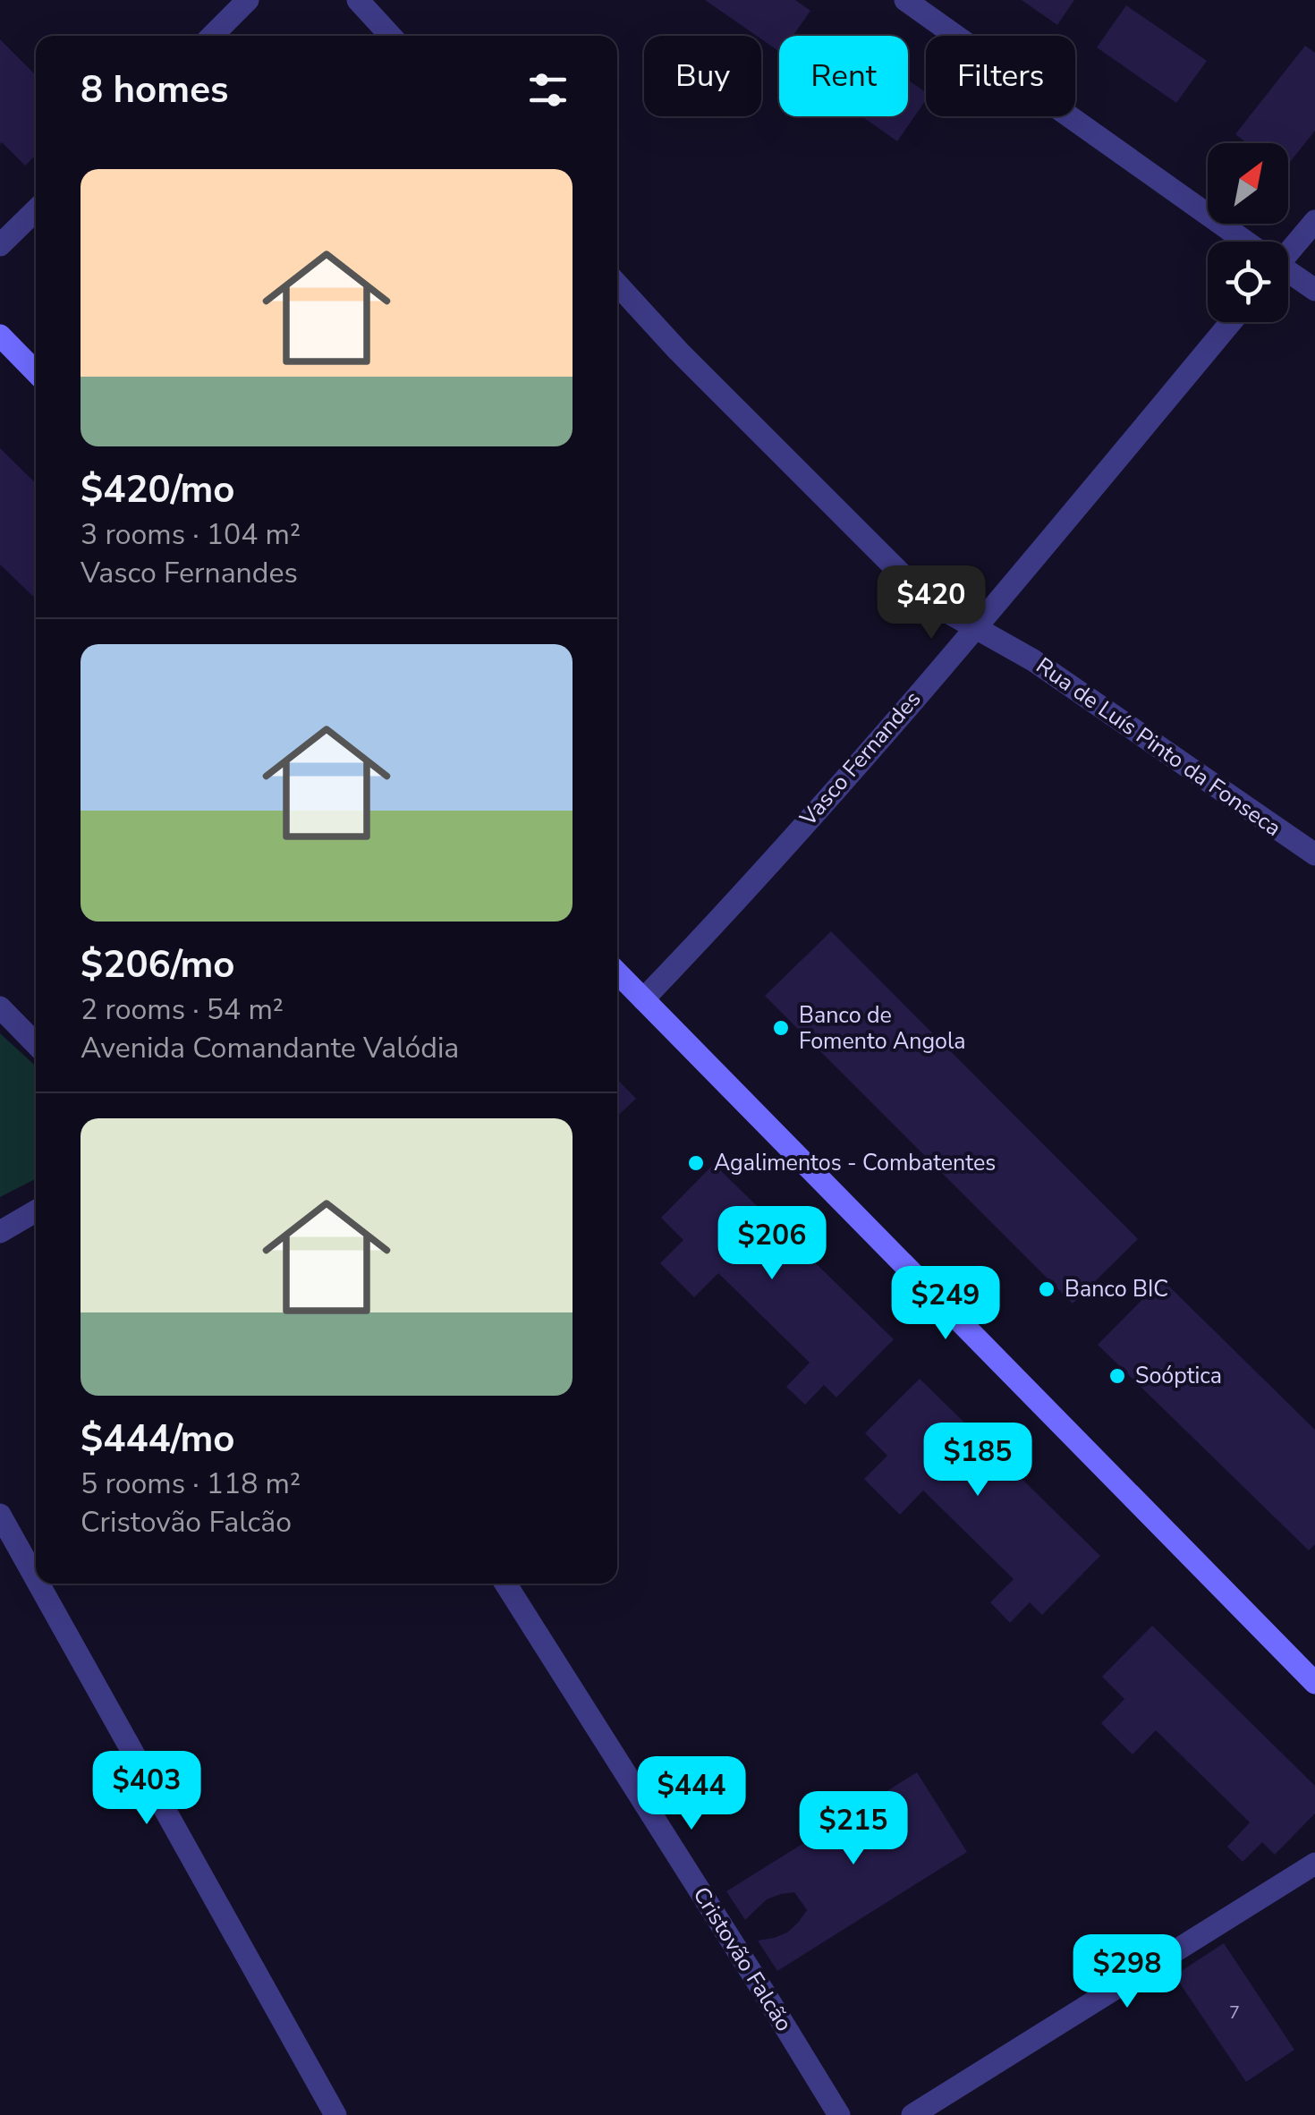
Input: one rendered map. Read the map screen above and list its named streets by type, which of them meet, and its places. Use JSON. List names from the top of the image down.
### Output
{
  "streets": {
    "street": ["Rua de Luís Pinto da Fonseca", "Vasco Fernandes", "Cristovão Falcão"]
  },
  "crossings": [
    ["Rua de Luís Pinto da Fonseca", "Vasco Fernandes"]
  ],
  "places": [
    "Banco de Fomento Angola",
    "Agalimentos - Combatentes",
    "Banco BIC",
    "Soóptica"
  ],
  "house_numbers": ["7"],
  "north": "top right",
  "page": {
    "chip": ["Buy", "Rent", "Filters"],
    "heading": "8 homes",
    "list": [
      {
        "name": "$420/mo",
        "note": "3 rooms · 104 m² · Vasco Fernandes"
      },
      {
        "name": "$206/mo",
        "note": "2 rooms · 54 m² · Avenida Comandante Valódia"
      },
      {
        "name": "$444/mo",
        "note": "5 rooms · 118 m² · Cristovão Falcão"
      }
    ],
    "price": [
      "$420",
      "$206",
      "$249",
      "$185",
      "$403",
      "$444",
      "$215",
      "$298"
    ]
  }
}
